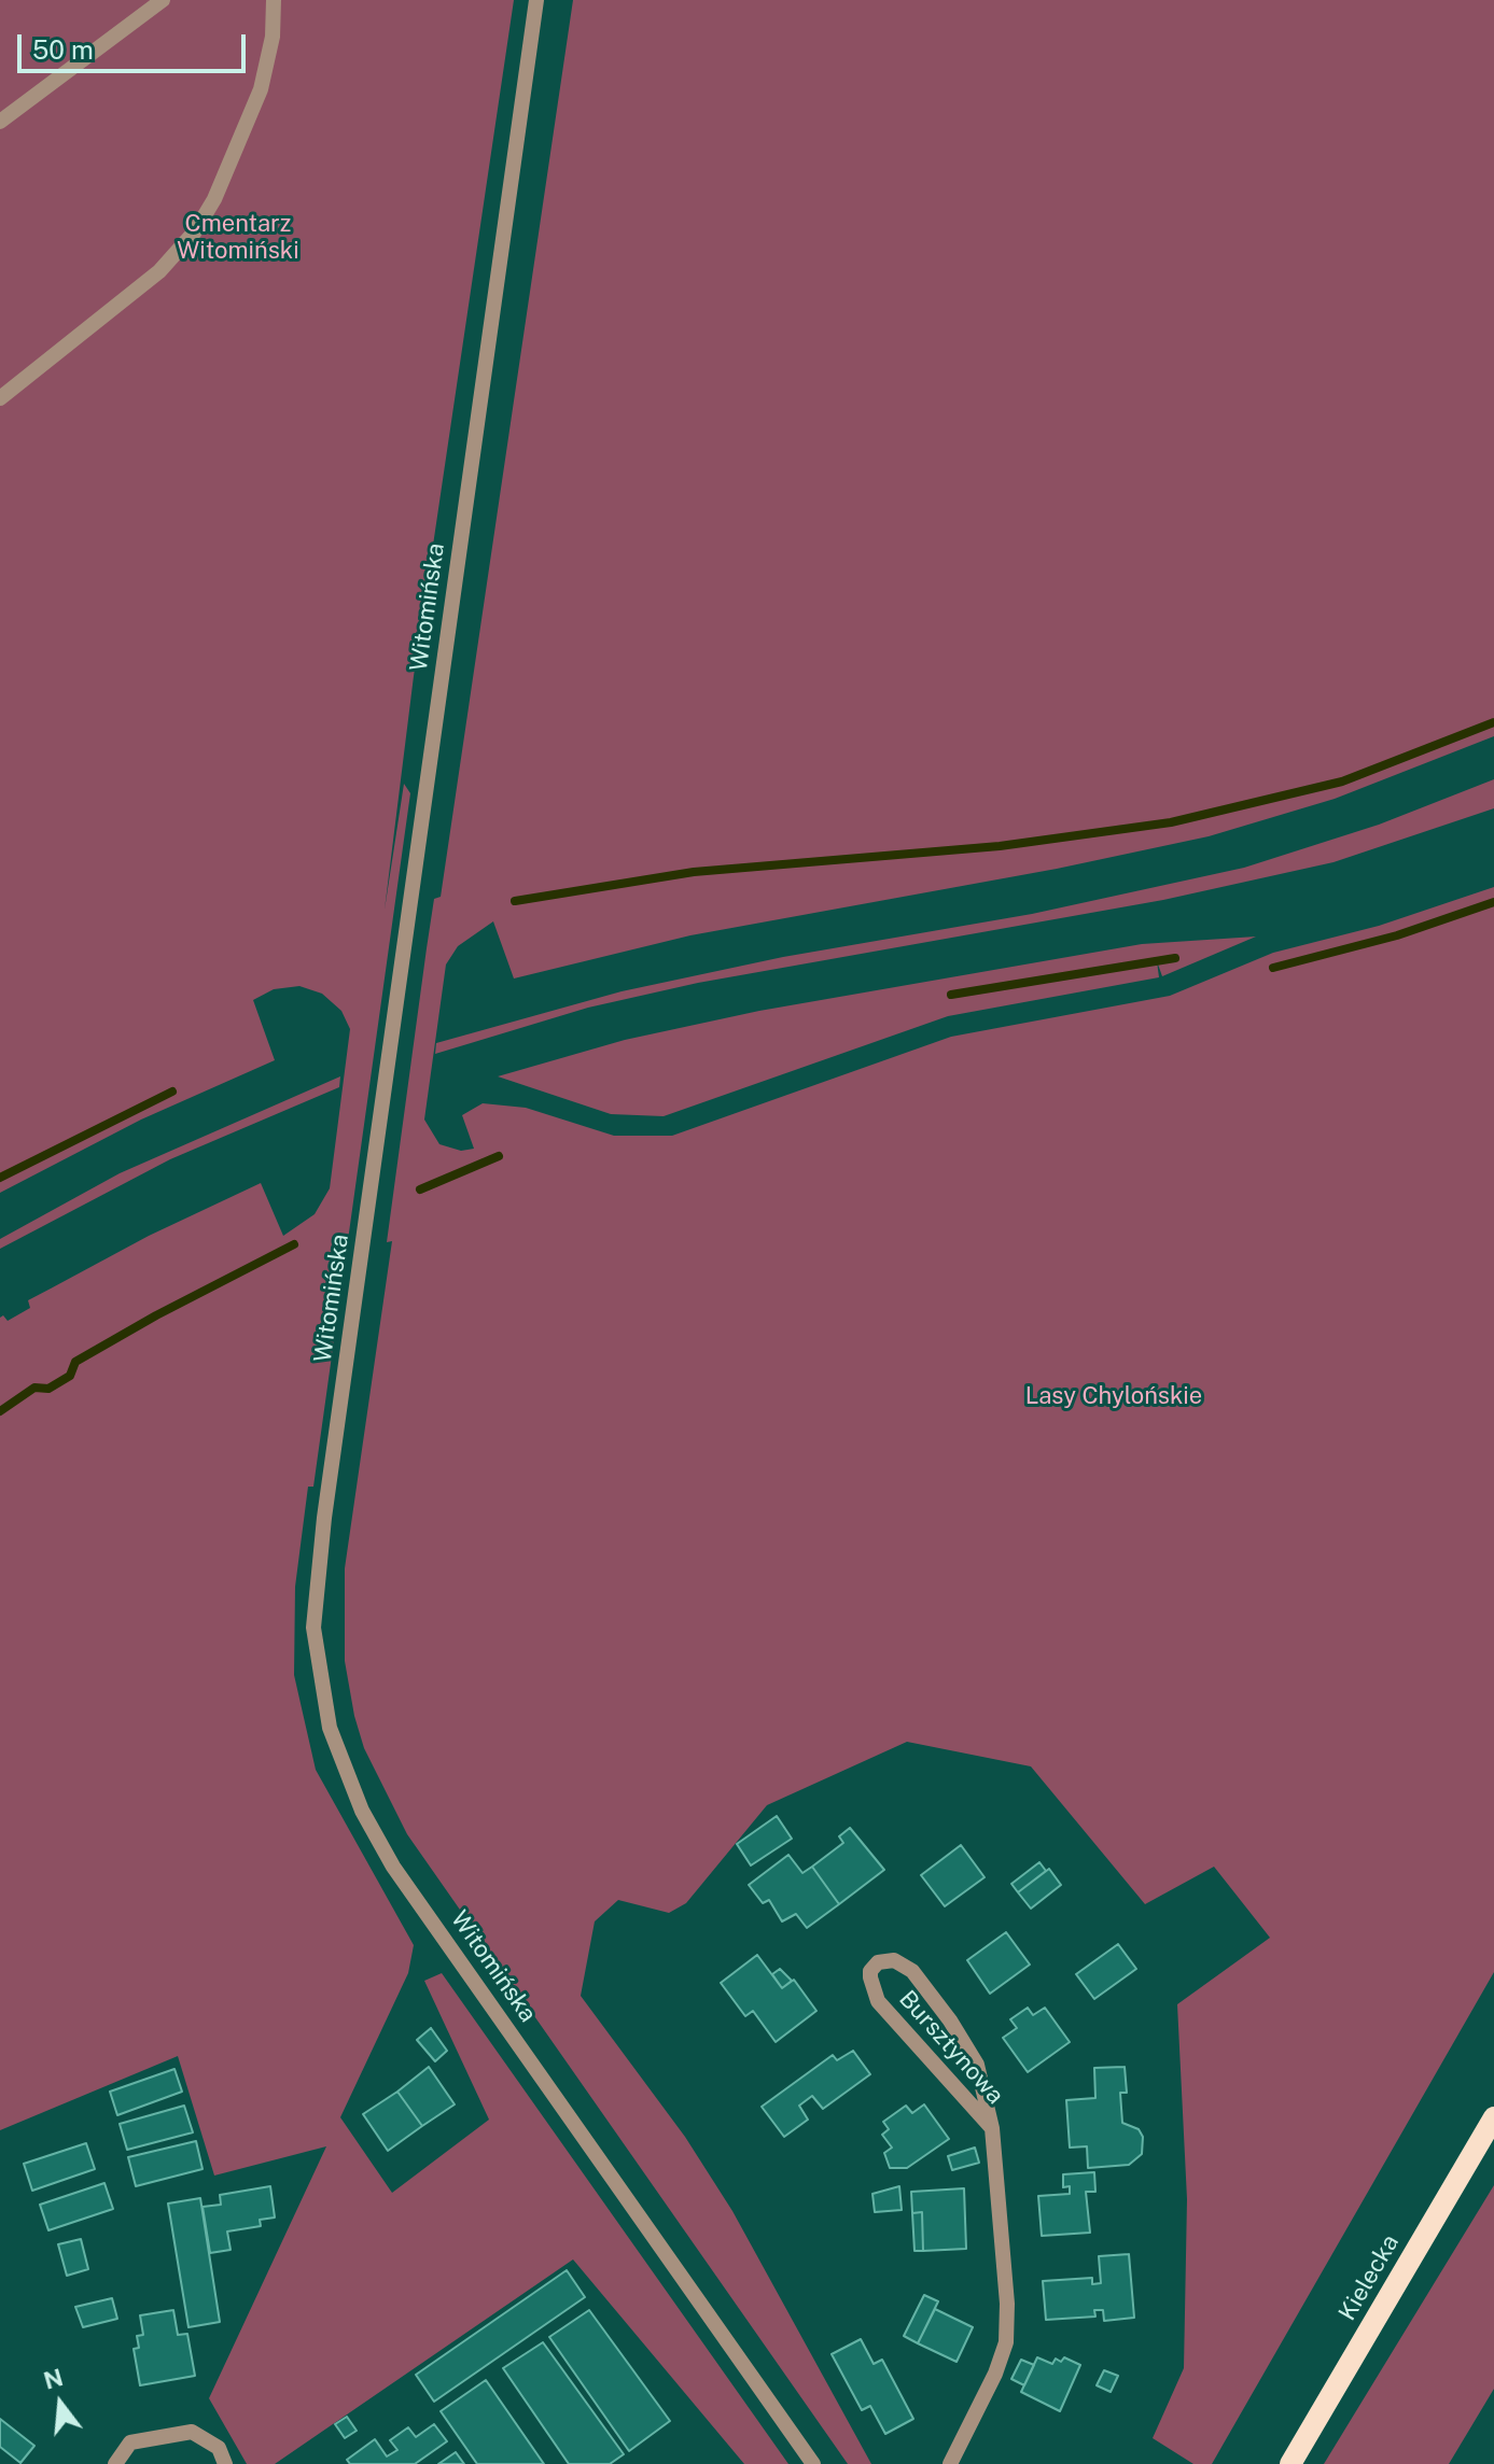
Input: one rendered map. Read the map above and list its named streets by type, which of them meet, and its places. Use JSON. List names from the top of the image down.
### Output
{
  "streets": {
    "main road": ["Kielecka"],
    "street": ["Witomińska", "Bursztynowa"]
  },
  "parks": ["Cmentarz Witomiński", "Lasy Chylońskie"],
  "scale_bar": "50 m",
  "north": "top"
}
